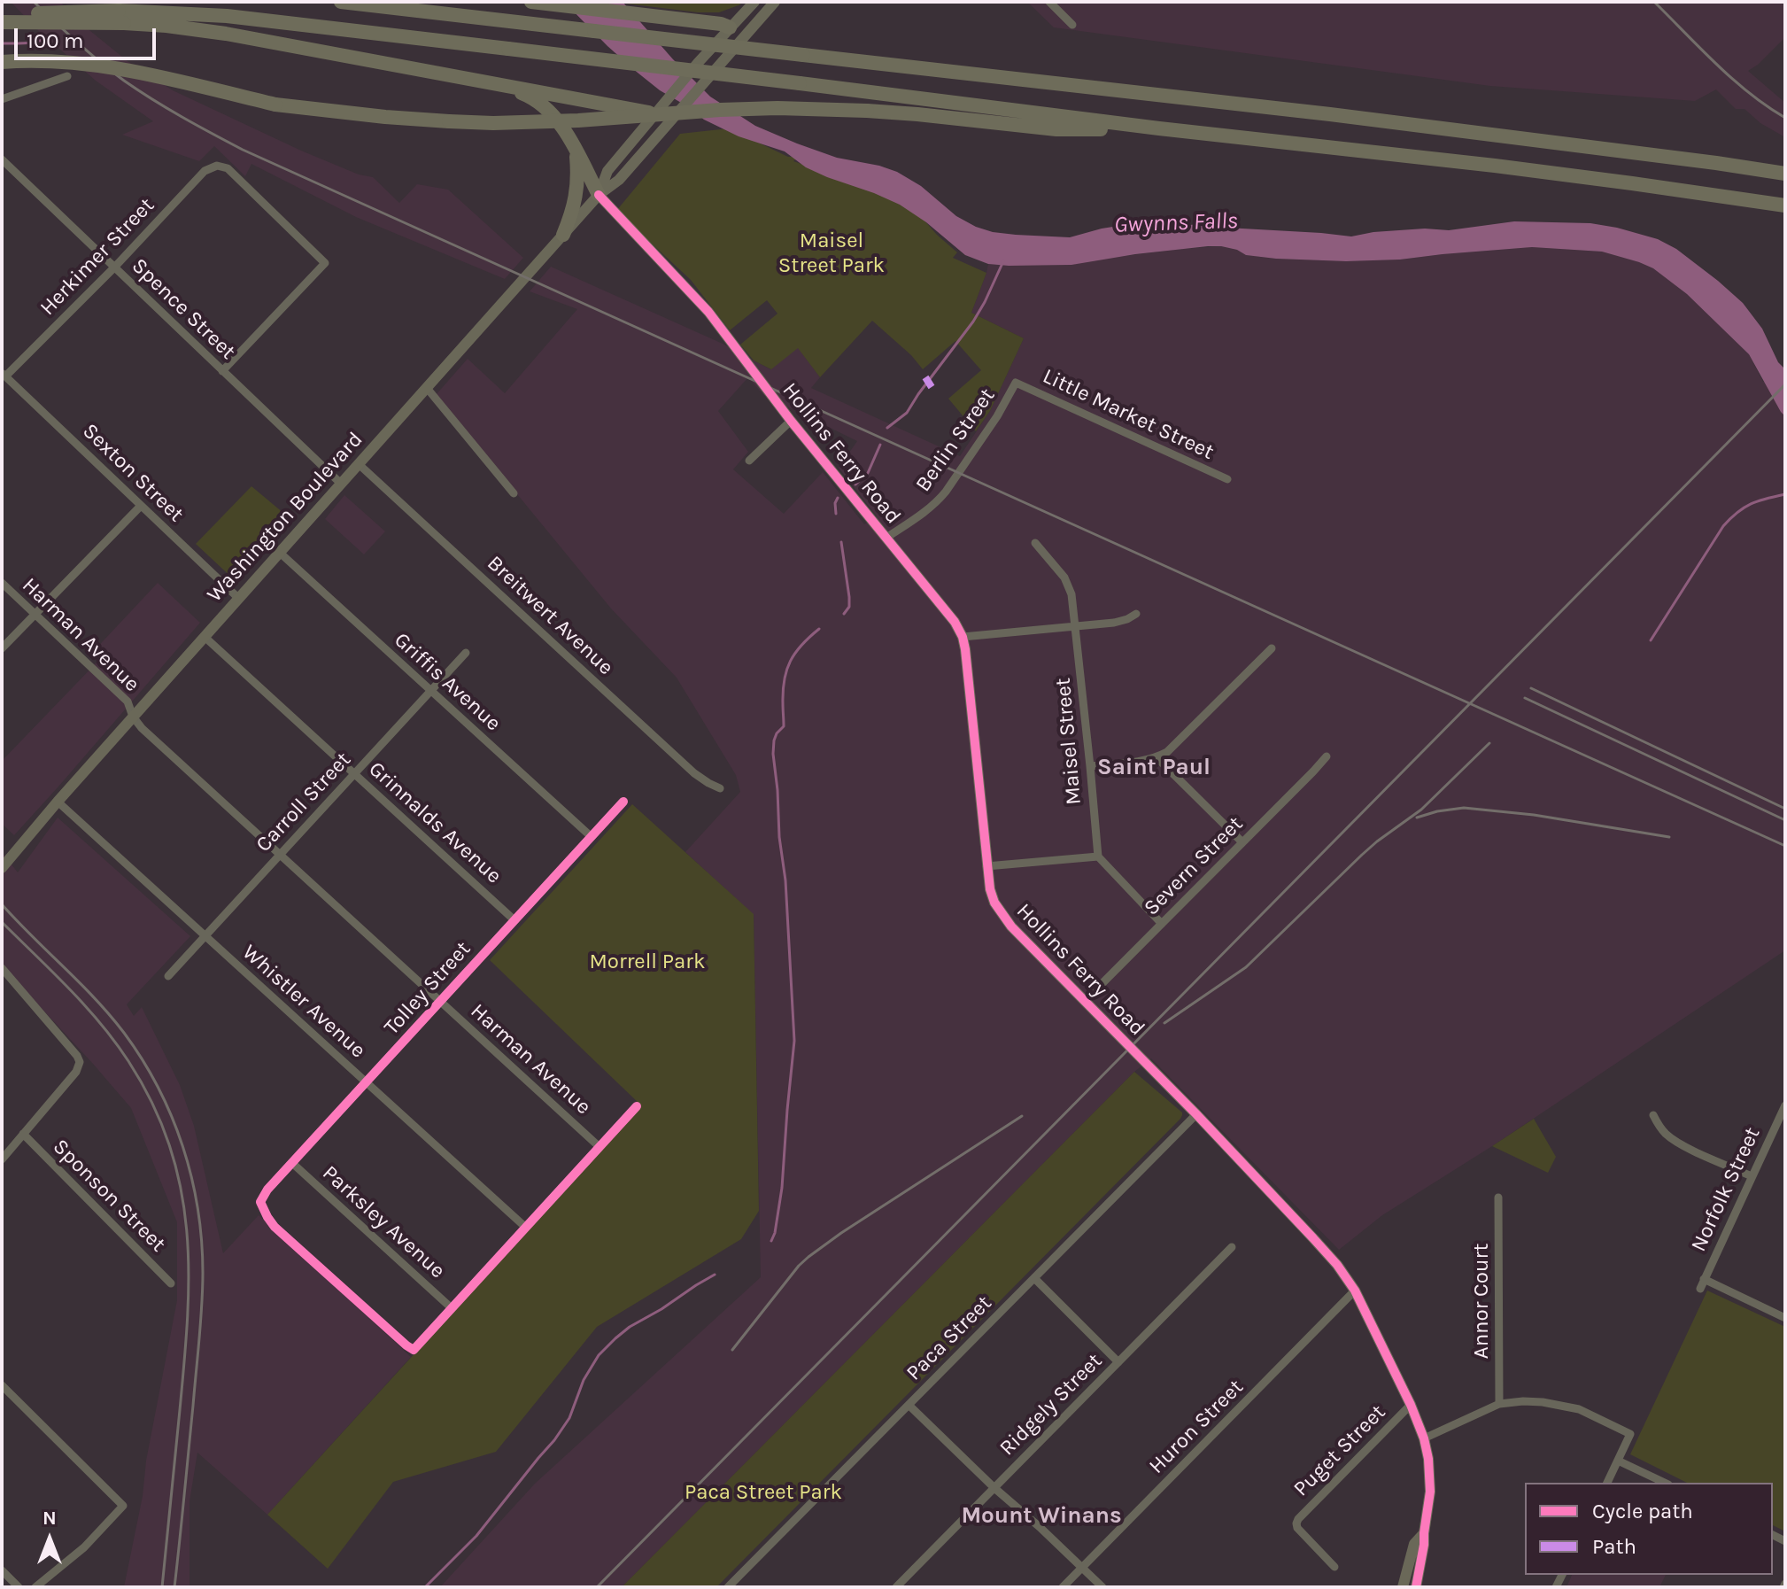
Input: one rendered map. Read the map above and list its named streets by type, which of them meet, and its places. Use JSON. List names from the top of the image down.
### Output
{
  "streets": {
    "street": [
      "Herkimer Street",
      "Spence Street",
      "Little Market Street",
      "Berlin Street",
      "Hollins Ferry Road",
      "Sexton Street",
      "Washington Boulevard",
      "Breitwert Avenue",
      "Harman Avenue",
      "Griffis Avenue",
      "Maisel Street",
      "Carroll Street",
      "Grinnalds Avenue",
      "Severn Street",
      "Tolley Street",
      "Whistler Avenue",
      "Norfolk Street",
      "Sponson Street",
      "Parksley Avenue",
      "Annor Court",
      "Paca Street",
      "Ridgely Street",
      "Huron Street",
      "Puget Street"
    ]
  },
  "crossings": [
    ["Herkimer Street", "Spence Street"],
    ["Herkimer Street", "Sexton Street"],
    ["Spence Street", "Washington Boulevard"],
    ["Little Market Street", "Berlin Street"],
    ["Berlin Street", "Hollins Ferry Road"],
    ["Hollins Ferry Road", "Washington Boulevard"],
    ["Hollins Ferry Road", "Severn Street"],
    ["Hollins Ferry Road", "Paca Street"],
    ["Hollins Ferry Road", "Huron Street"],
    ["Hollins Ferry Road", "Puget Street"],
    ["Sexton Street", "Washington Boulevard"],
    ["Washington Boulevard", "Breitwert Avenue"],
    ["Washington Boulevard", "Harman Avenue"],
    ["Washington Boulevard", "Griffis Avenue"],
    ["Washington Boulevard", "Grinnalds Avenue"],
    ["Washington Boulevard", "Whistler Avenue"],
    ["Harman Avenue", "Carroll Street"],
    ["Harman Avenue", "Tolley Street"],
    ["Griffis Avenue", "Carroll Street"],
    ["Griffis Avenue", "Tolley Street"],
    ["Carroll Street", "Grinnalds Avenue"],
    ["Carroll Street", "Whistler Avenue"],
    ["Grinnalds Avenue", "Tolley Street"],
    ["Tolley Street", "Whistler Avenue"],
    ["Tolley Street", "Parksley Avenue"]
  ],
  "districts": ["Saint Paul", "Mount Winans"],
  "water": ["Gwynns Falls"],
  "parks": ["Maisel Street Park", "Morrell Park", "Paca Street Park"],
  "legend": ["Cycle path", "Path"],
  "scale_bar": "100 m",
  "north": "top"
}
